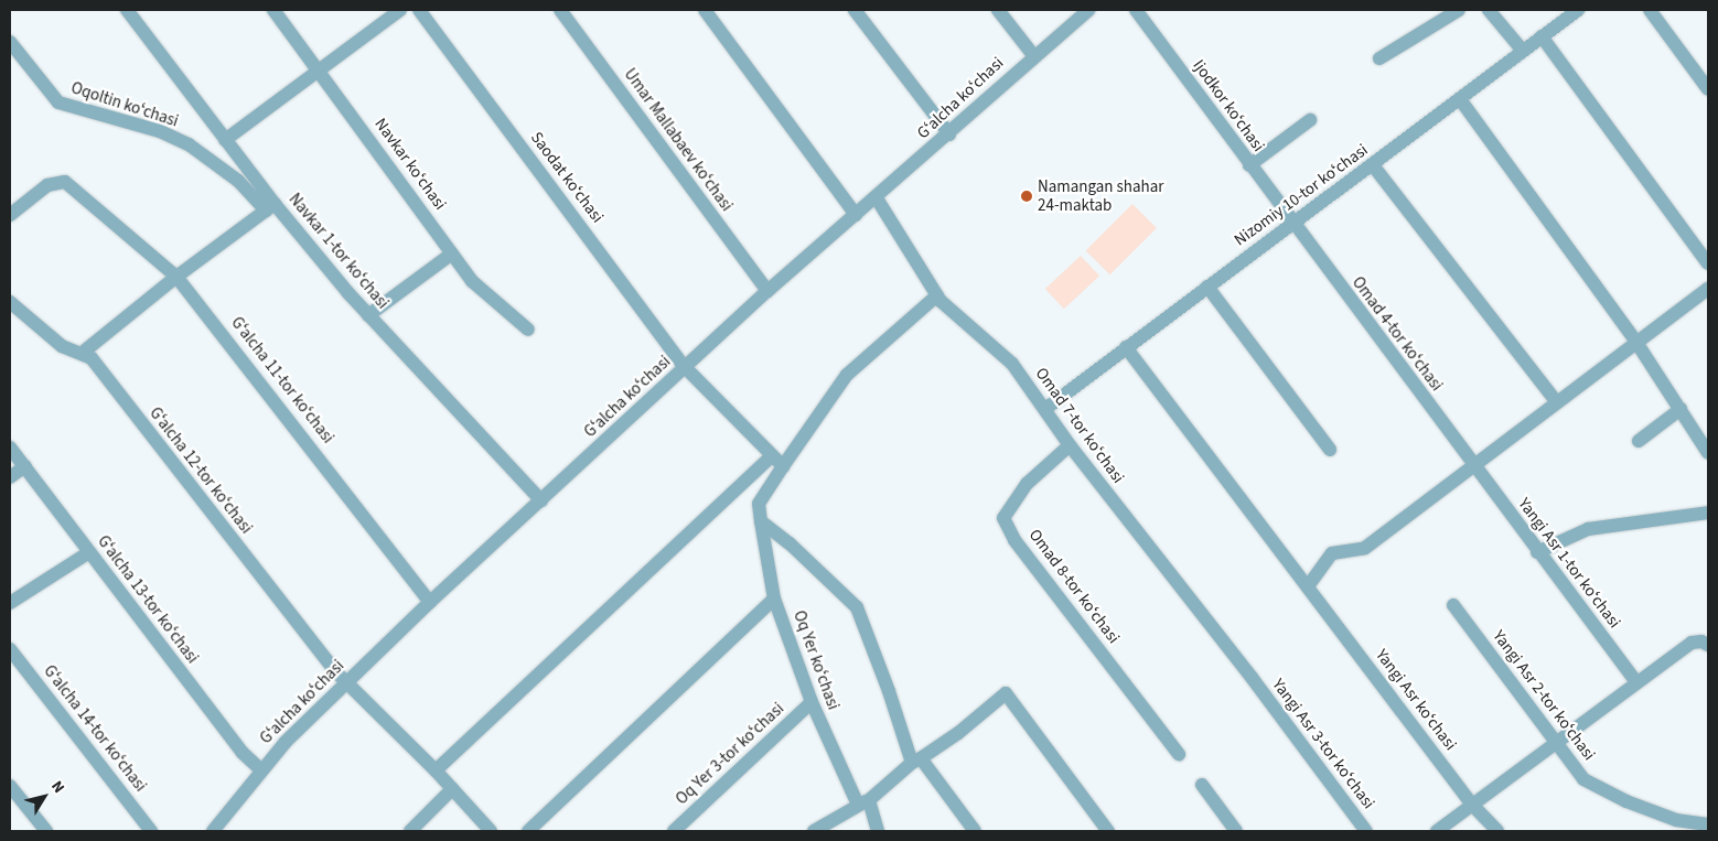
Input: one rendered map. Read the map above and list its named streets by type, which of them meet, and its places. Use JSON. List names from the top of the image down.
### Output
{
  "streets": {
    "street": [
      "Gʻalcha koʻchasi",
      "Oqoltin koʻchasi",
      "Ijodkor koʻchasi",
      "Umar Mallabaev koʻchasi",
      "Navkar koʻchasi",
      "Saodat koʻchasi",
      "Nizomiy 10-tor koʻchasi",
      "Navkar 1-tor koʻchasi",
      "Omad 4-tor koʻchasi",
      "Gʻalcha 11-tor koʻchasi",
      "Omad 7-tor koʻchasi",
      "Gʻalcha 12-tor koʻchasi",
      "Yangi Asr 1-tor koʻchasi",
      "Omad 8-tor koʻchasi",
      "Gʻalcha 13-tor koʻchasi",
      "Oq Yer koʻchasi",
      "Yangi Asr 2-tor koʻchasi",
      "Yangi Asr koʻchasi",
      "Gʻalcha 14-tor koʻchasi",
      "Yangi Asr 3-tor koʻchasi",
      "Oq Yer 3-tor koʻchasi"
    ]
  },
  "crossings": [
    ["Gʻalcha koʻchasi", "Umar Mallabaev koʻchasi"],
    ["Gʻalcha koʻchasi", "Saodat koʻchasi"],
    ["Gʻalcha koʻchasi", "Navkar 1-tor koʻchasi"],
    ["Gʻalcha koʻchasi", "Gʻalcha 11-tor koʻchasi"],
    ["Gʻalcha koʻchasi", "Omad 7-tor koʻchasi"],
    ["Gʻalcha koʻchasi", "Gʻalcha 12-tor koʻchasi"],
    ["Gʻalcha koʻchasi", "Gʻalcha 13-tor koʻchasi"],
    ["Oqoltin koʻchasi", "Navkar 1-tor koʻchasi"],
    ["Ijodkor koʻchasi", "Nizomiy 10-tor koʻchasi"],
    ["Ijodkor koʻchasi", "Omad 4-tor koʻchasi"],
    ["Saodat koʻchasi", "Oq Yer koʻchasi"],
    ["Nizomiy 10-tor koʻchasi", "Omad 4-tor koʻchasi"],
    ["Nizomiy 10-tor koʻchasi", "Omad 7-tor koʻchasi"],
    ["Nizomiy 10-tor koʻchasi", "Yangi Asr koʻchasi"],
    ["Omad 4-tor koʻchasi", "Yangi Asr 1-tor koʻchasi"],
    ["Omad 7-tor koʻchasi", "Omad 8-tor koʻchasi"],
    ["Omad 7-tor koʻchasi", "Oq Yer koʻchasi"],
    ["Omad 7-tor koʻchasi", "Yangi Asr 3-tor koʻchasi"],
    ["Oq Yer koʻchasi", "Oq Yer 3-tor koʻchasi"]
  ],
  "places": ["Namangan shahar 24-maktab"],
  "north": "top right"
}
